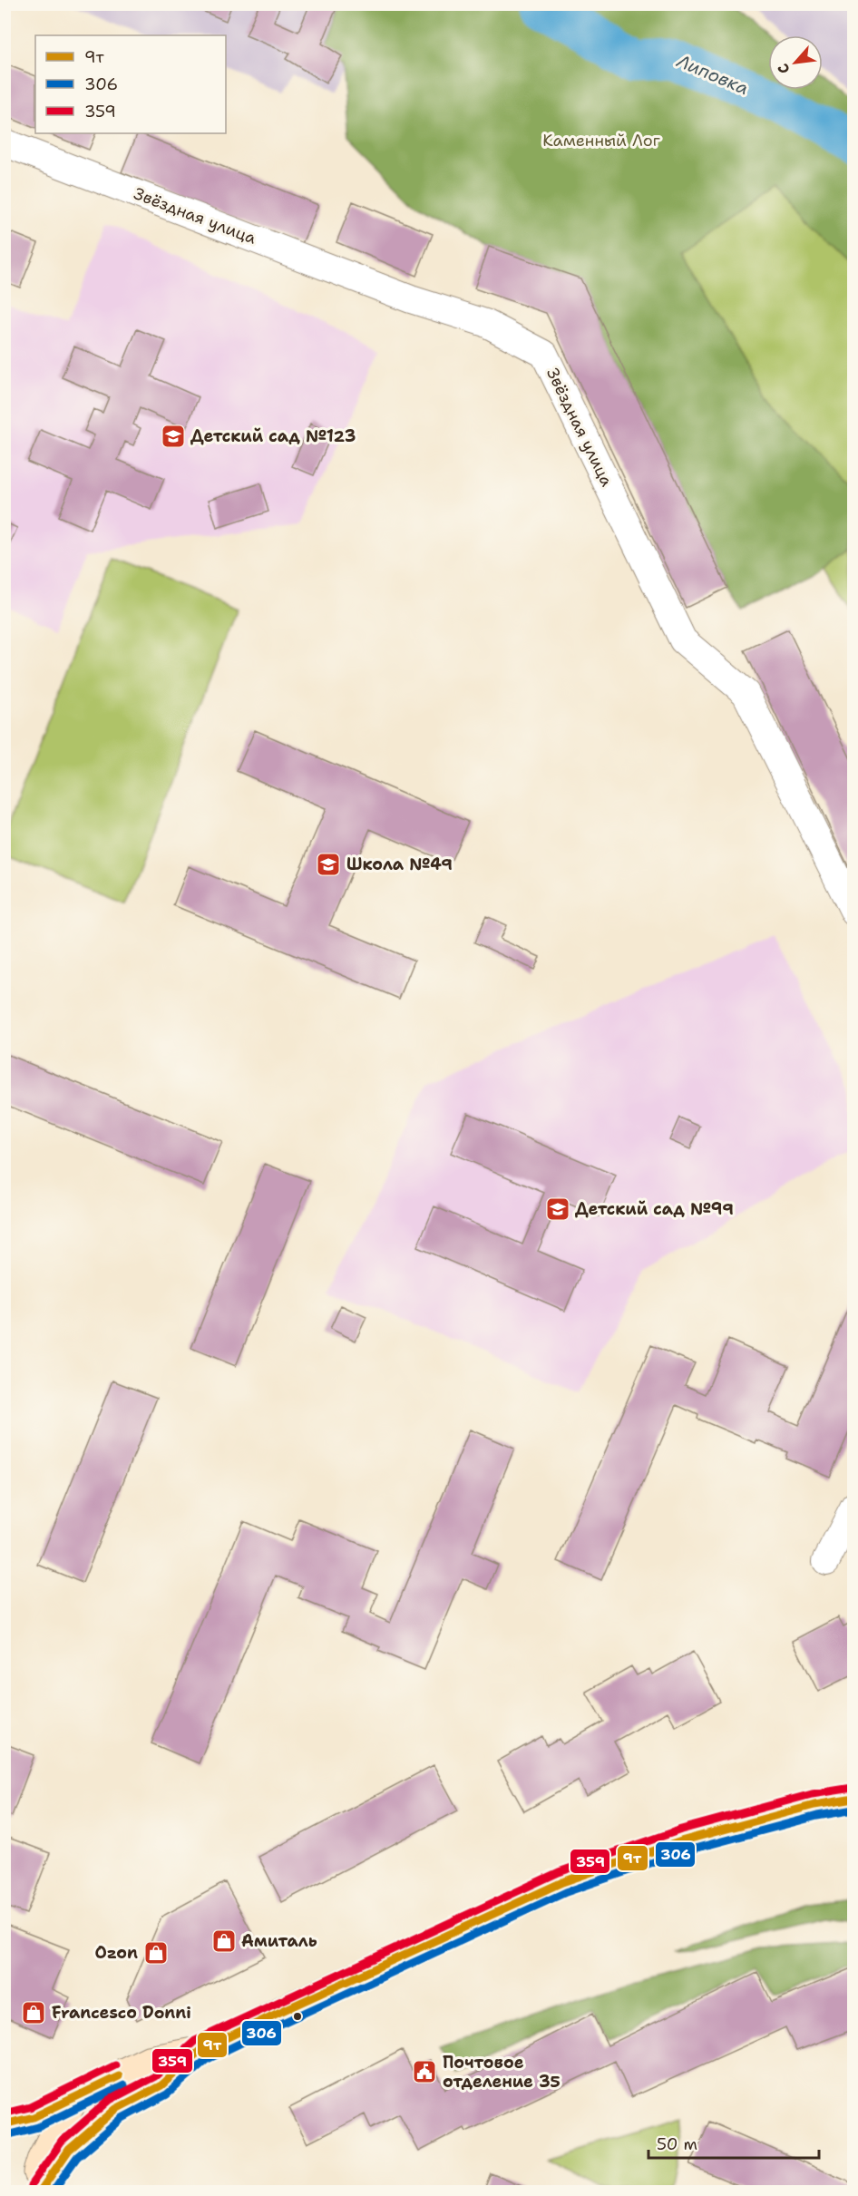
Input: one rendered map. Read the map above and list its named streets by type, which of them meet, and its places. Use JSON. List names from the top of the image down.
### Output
{
  "streets": {
    "street": ["Звёздная улица"]
  },
  "water": ["Липовка"],
  "parks": ["Каменный Лог"],
  "places": {
    "school or university": ["Детский сад №123", "Школа №49", "Детский сад №99"],
    "shop": ["Амиталь", "Ozon", "Francesco Donni"],
    "public building": ["Почтовое отделение 35"]
  },
  "lines": ["transit line 359", "transit line 9т", "transit line 306"],
  "legend": ["9т", "306", "359"],
  "scale_bar": "50 m",
  "north": "bottom left"
}
